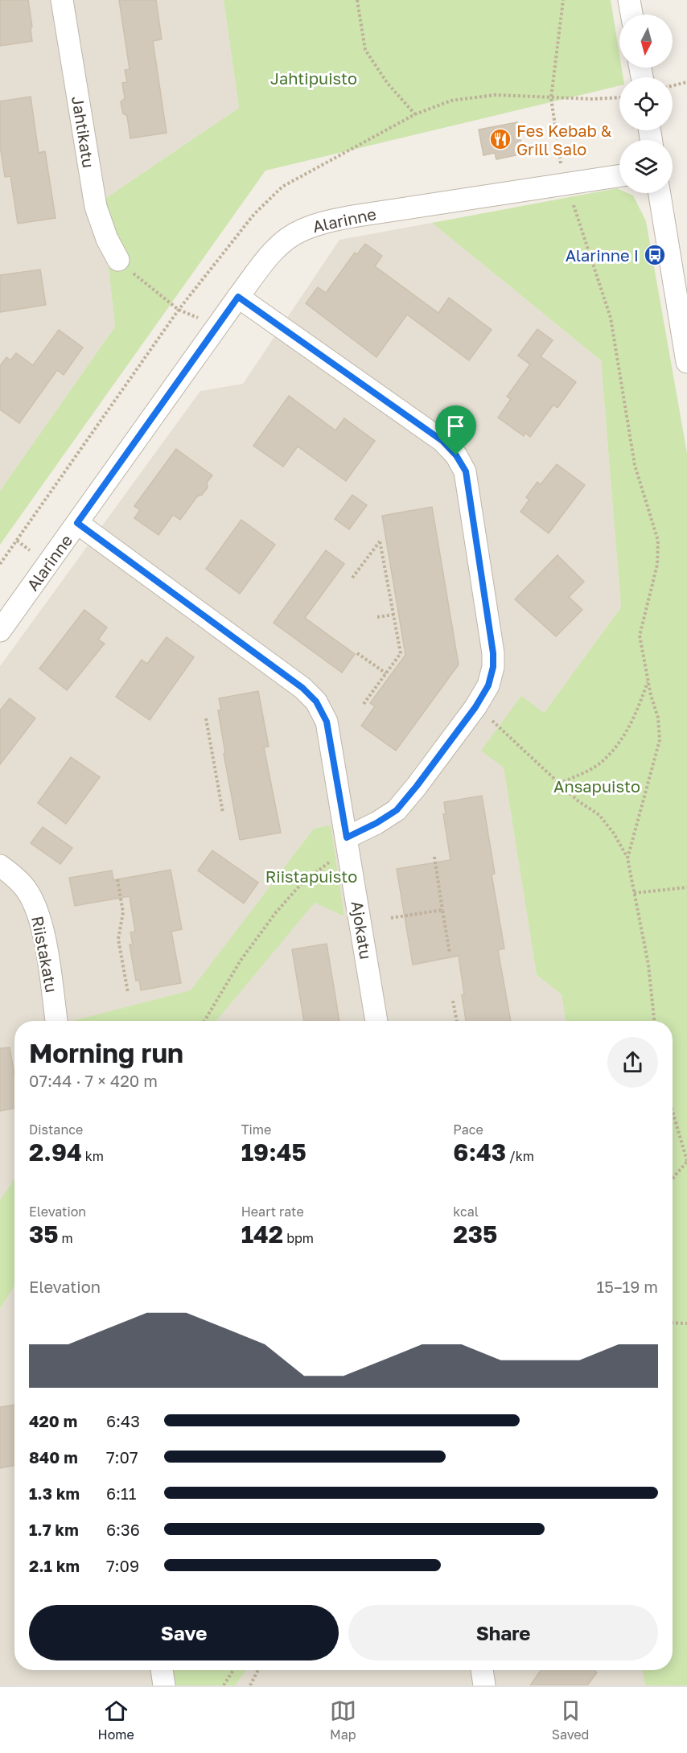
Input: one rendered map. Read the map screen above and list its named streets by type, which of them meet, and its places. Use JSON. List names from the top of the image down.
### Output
{
  "streets": {
    "street": [
      "Jahtikatu",
      "Alarinne",
      "Ajokatu",
      "Riistakatu"
    ]
  },
  "crossings": [
    ["Alarinne", "Ajokatu"]
  ],
  "parks": ["Jahtipuisto", "Ansapuisto", "Riistapuisto"],
  "places": {
    "restaurant": ["Fes Kebab & Grill Salo"],
    "bus stop": ["Alarinne I"]
  },
  "north": "bottom",
  "page": {
    "heading": ["Morning run", "07:44 · 7 × 420 m"],
    "stats": [
      ["Distance", "2.94 km"],
      ["Time", "19:45"],
      ["Pace", "6:43 /km"],
      ["Elevation", "35 m"],
      ["Heart rate", "142 bpm"],
      ["kcal", "235"]
    ],
    "chart": ["Elevation", "15–19 m"],
    "list": [
      {
        "name": "420 m",
        "note": "6:43"
      },
      {
        "name": "840 m",
        "note": "7:07"
      },
      {
        "name": "1.3 km",
        "note": "6:11"
      },
      {
        "name": "1.7 km",
        "note": "6:36"
      },
      {
        "name": "2.1 km",
        "note": "7:09"
      }
    ],
    "buttons": ["Save", "Share"],
    "tabs": ["Home", "Map", "Saved"]
  }
}
